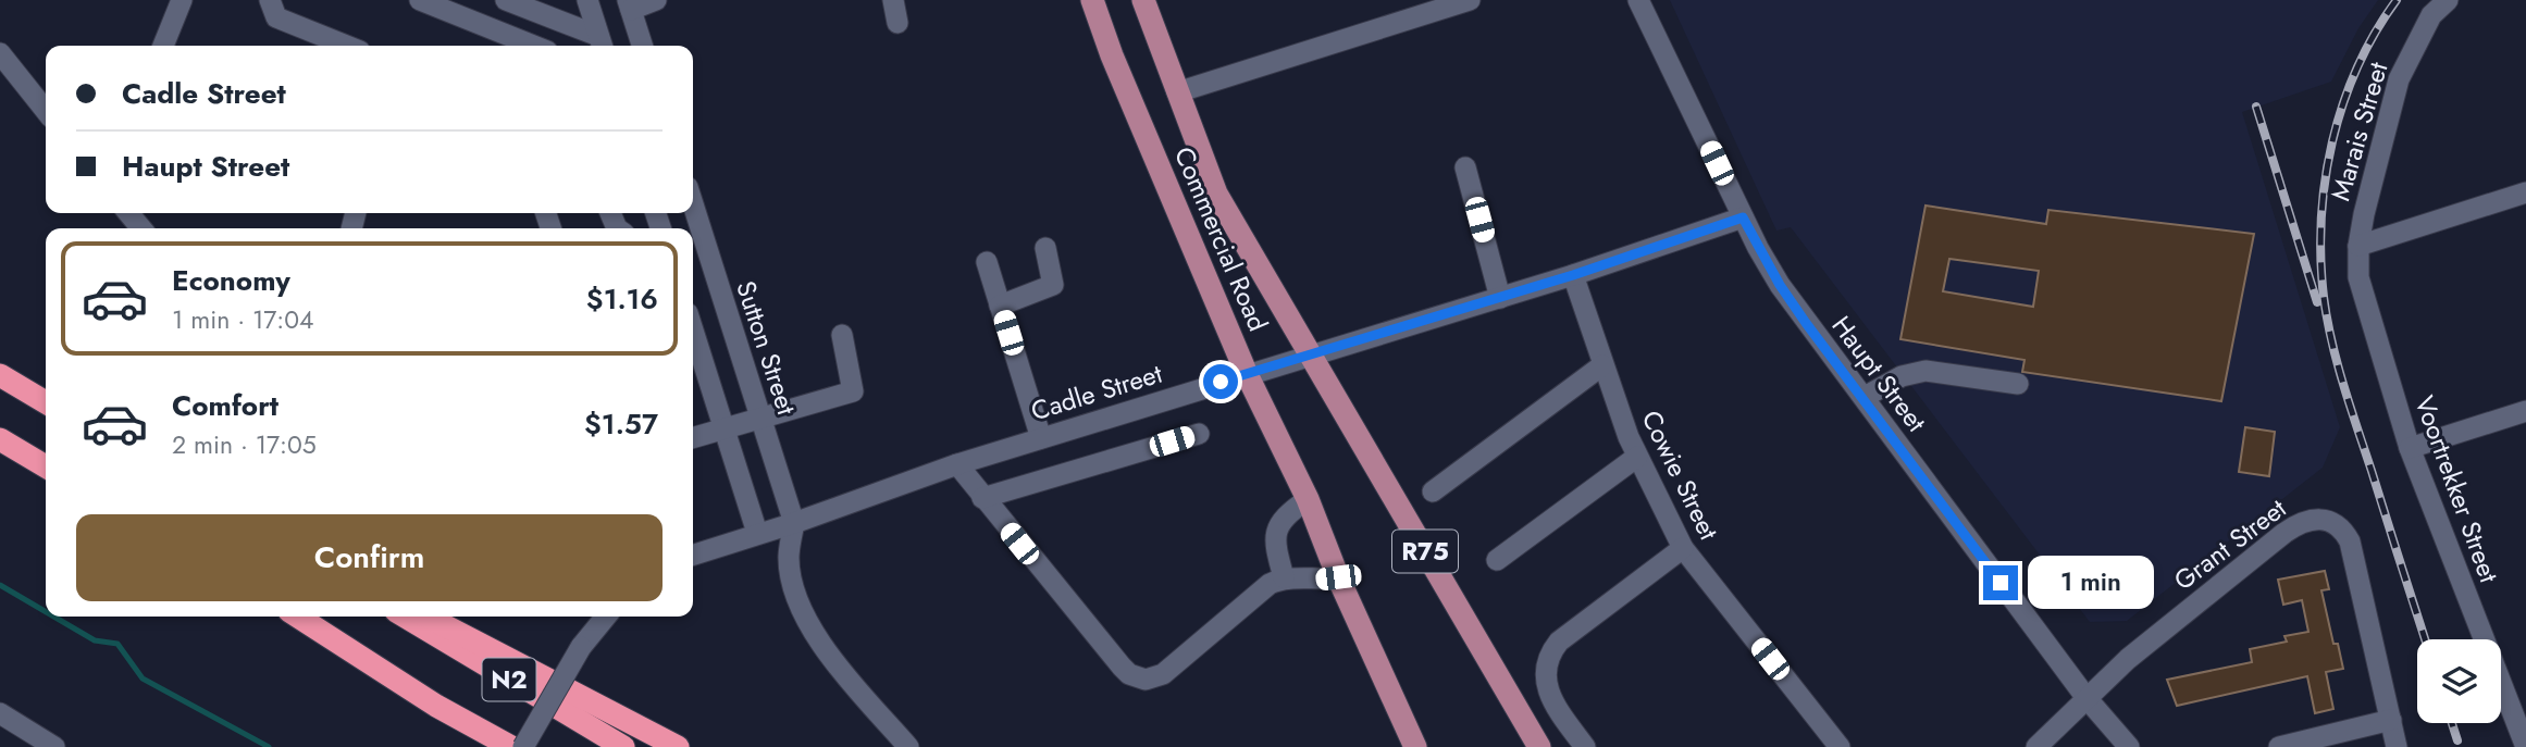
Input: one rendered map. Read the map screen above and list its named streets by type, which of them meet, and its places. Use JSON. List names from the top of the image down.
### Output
{
  "streets": {
    "highway": ["N2"],
    "main road": ["Commercial Road", "R75"],
    "street": [
      "Marais Street",
      "Sutton Street",
      "Haupt Street",
      "Cadle Street",
      "Cowie Street",
      "Voortrekker Street",
      "Grant Street"
    ]
  },
  "crossings": [
    ["Marais Street", "Voortrekker Street"],
    ["Commercial Road", "Cadle Street"],
    ["Sutton Street", "Cadle Street"],
    ["Haupt Street", "Cadle Street"],
    ["Haupt Street", "Grant Street"],
    ["Cadle Street", "Cowie Street"]
  ],
  "page": {
    "banner": ["Cadle Street", "Haupt Street"],
    "list": [
      {
        "name": "Economy",
        "note": "1 min · 17:04",
        "value": "$1.16"
      },
      {
        "name": "Comfort",
        "note": "2 min · 17:05",
        "value": "$1.57"
      }
    ],
    "buttons": "Confirm",
    "bubble": "1 min"
  }
}
